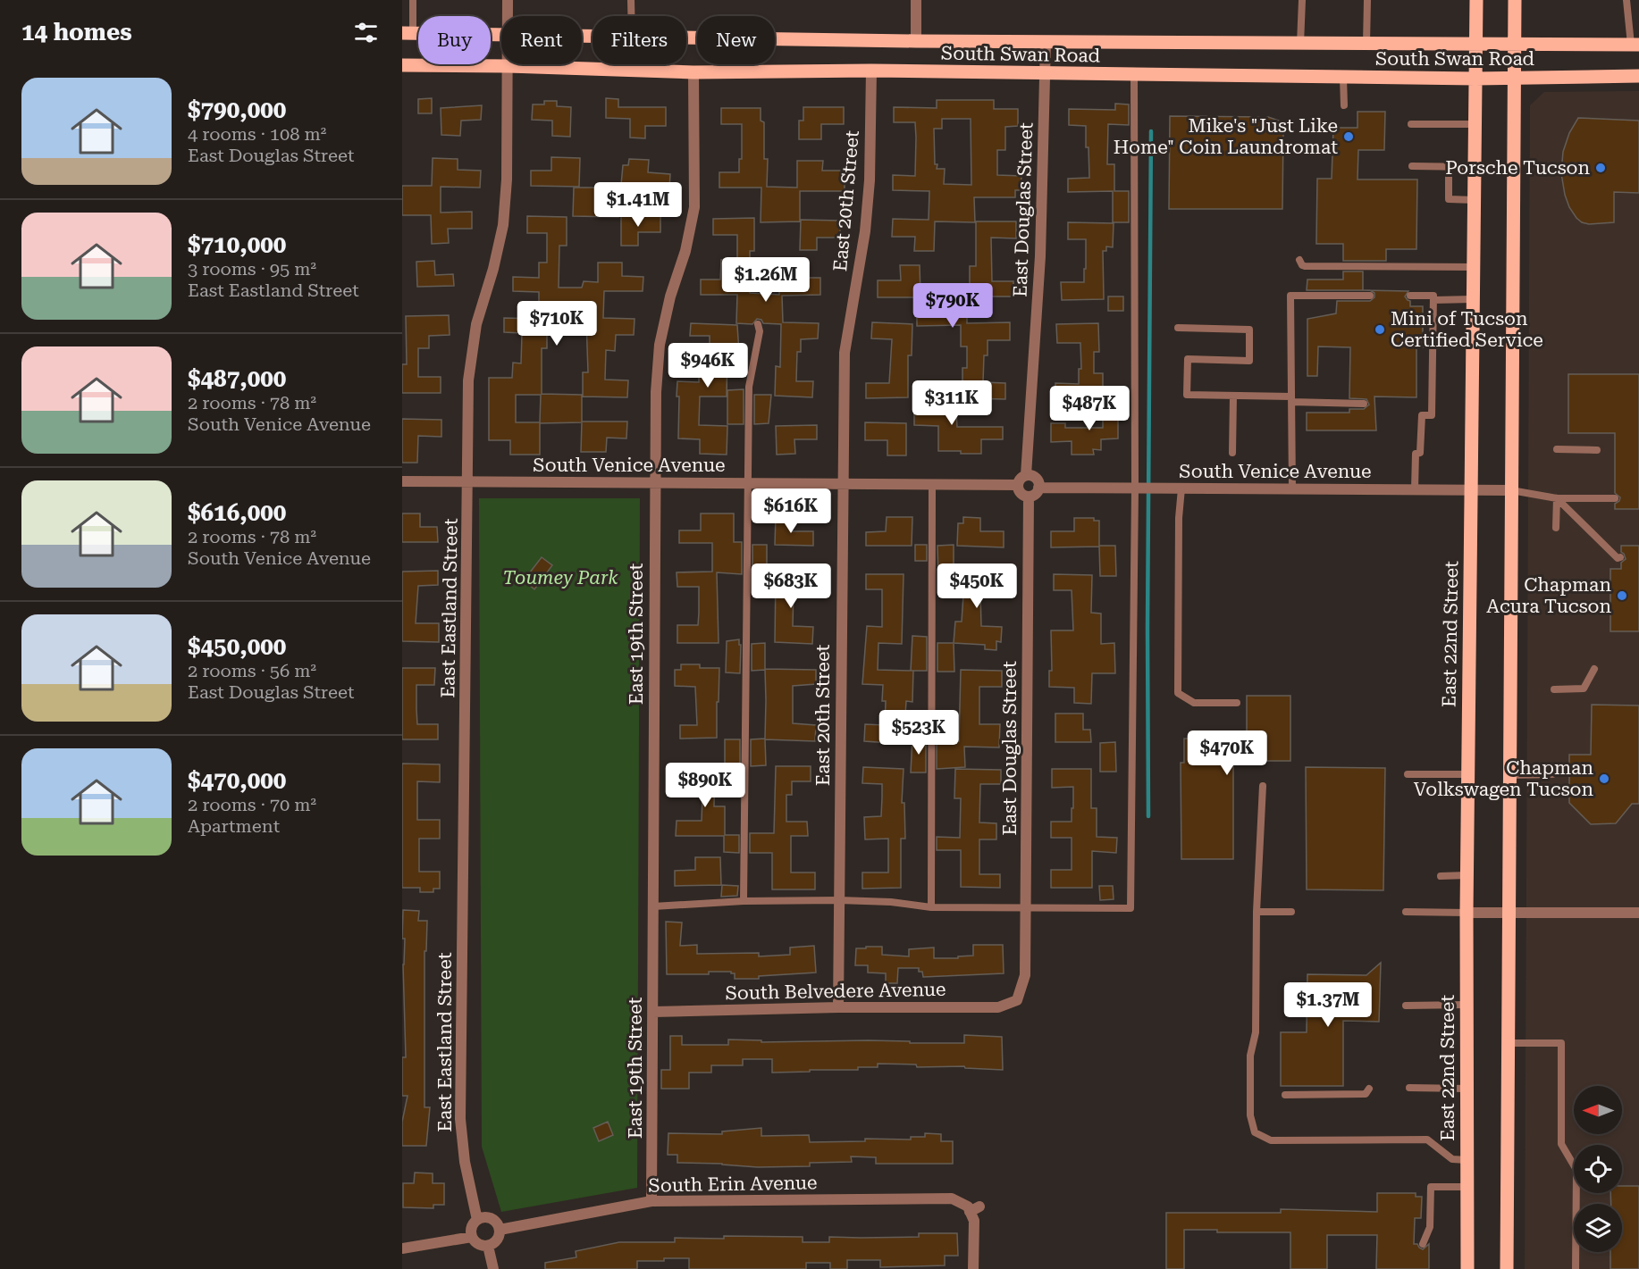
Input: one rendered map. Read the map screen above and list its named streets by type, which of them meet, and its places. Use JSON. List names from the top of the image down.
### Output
{
  "streets": {
    "main road": ["South Swan Road", "East 22nd Street"],
    "street": [
      "East 20th Street",
      "East Douglas Street",
      "South Venice Avenue",
      "East Eastland Street",
      "East 19th Street",
      "South Belvedere Avenue",
      "South Erin Avenue"
    ]
  },
  "crossings": [
    ["South Swan Road", "East 20th Street"],
    ["South Swan Road", "East Douglas Street"],
    ["South Swan Road", "East Eastland Street"],
    ["South Swan Road", "East 19th Street"],
    ["South Swan Road", "East 22nd Street"],
    ["East 20th Street", "South Venice Avenue"],
    ["East 20th Street", "South Belvedere Avenue"],
    ["East Douglas Street", "South Venice Avenue"],
    ["East Douglas Street", "South Belvedere Avenue"],
    ["South Venice Avenue", "East Eastland Street"],
    ["South Venice Avenue", "East 19th Street"],
    ["South Venice Avenue", "East 22nd Street"],
    ["East Eastland Street", "South Erin Avenue"],
    ["East 19th Street", "South Belvedere Avenue"],
    ["East 19th Street", "South Erin Avenue"]
  ],
  "parks": ["Toumey Park"],
  "places": [
    "Mike's \"Just Like Home\" Coin Laundromat",
    "Porsche Tucson",
    "Mini of Tucson Certified Service",
    "Chapman Acura Tucson",
    "Chapman Volkswagen Tucson"
  ],
  "north": "left",
  "page": {
    "heading": "14 homes",
    "chip": [
      "Buy",
      "Rent",
      "Filters",
      "New"
    ],
    "list": [
      {
        "name": "$790,000",
        "note": "4 rooms · 108 m² · East Douglas Street"
      },
      {
        "name": "$710,000",
        "note": "3 rooms · 95 m² · East Eastland Street"
      },
      {
        "name": "$487,000",
        "note": "2 rooms · 78 m² · South Venice Avenue"
      },
      {
        "name": "$616,000",
        "note": "2 rooms · 78 m² · South Venice Avenue"
      },
      {
        "name": "$450,000",
        "note": "2 rooms · 56 m² · East Douglas Street"
      },
      {
        "name": "$470,000",
        "note": "2 rooms · 70 m² · Apartment"
      }
    ],
    "price": [
      "$1.41M",
      "$1.26M",
      "$790K",
      "$710K",
      "$946K",
      "$311K",
      "$487K",
      "$616K",
      "$683K",
      "$450K",
      "$523K",
      "$470K",
      "$890K",
      "$1.37M"
    ]
  }
}
